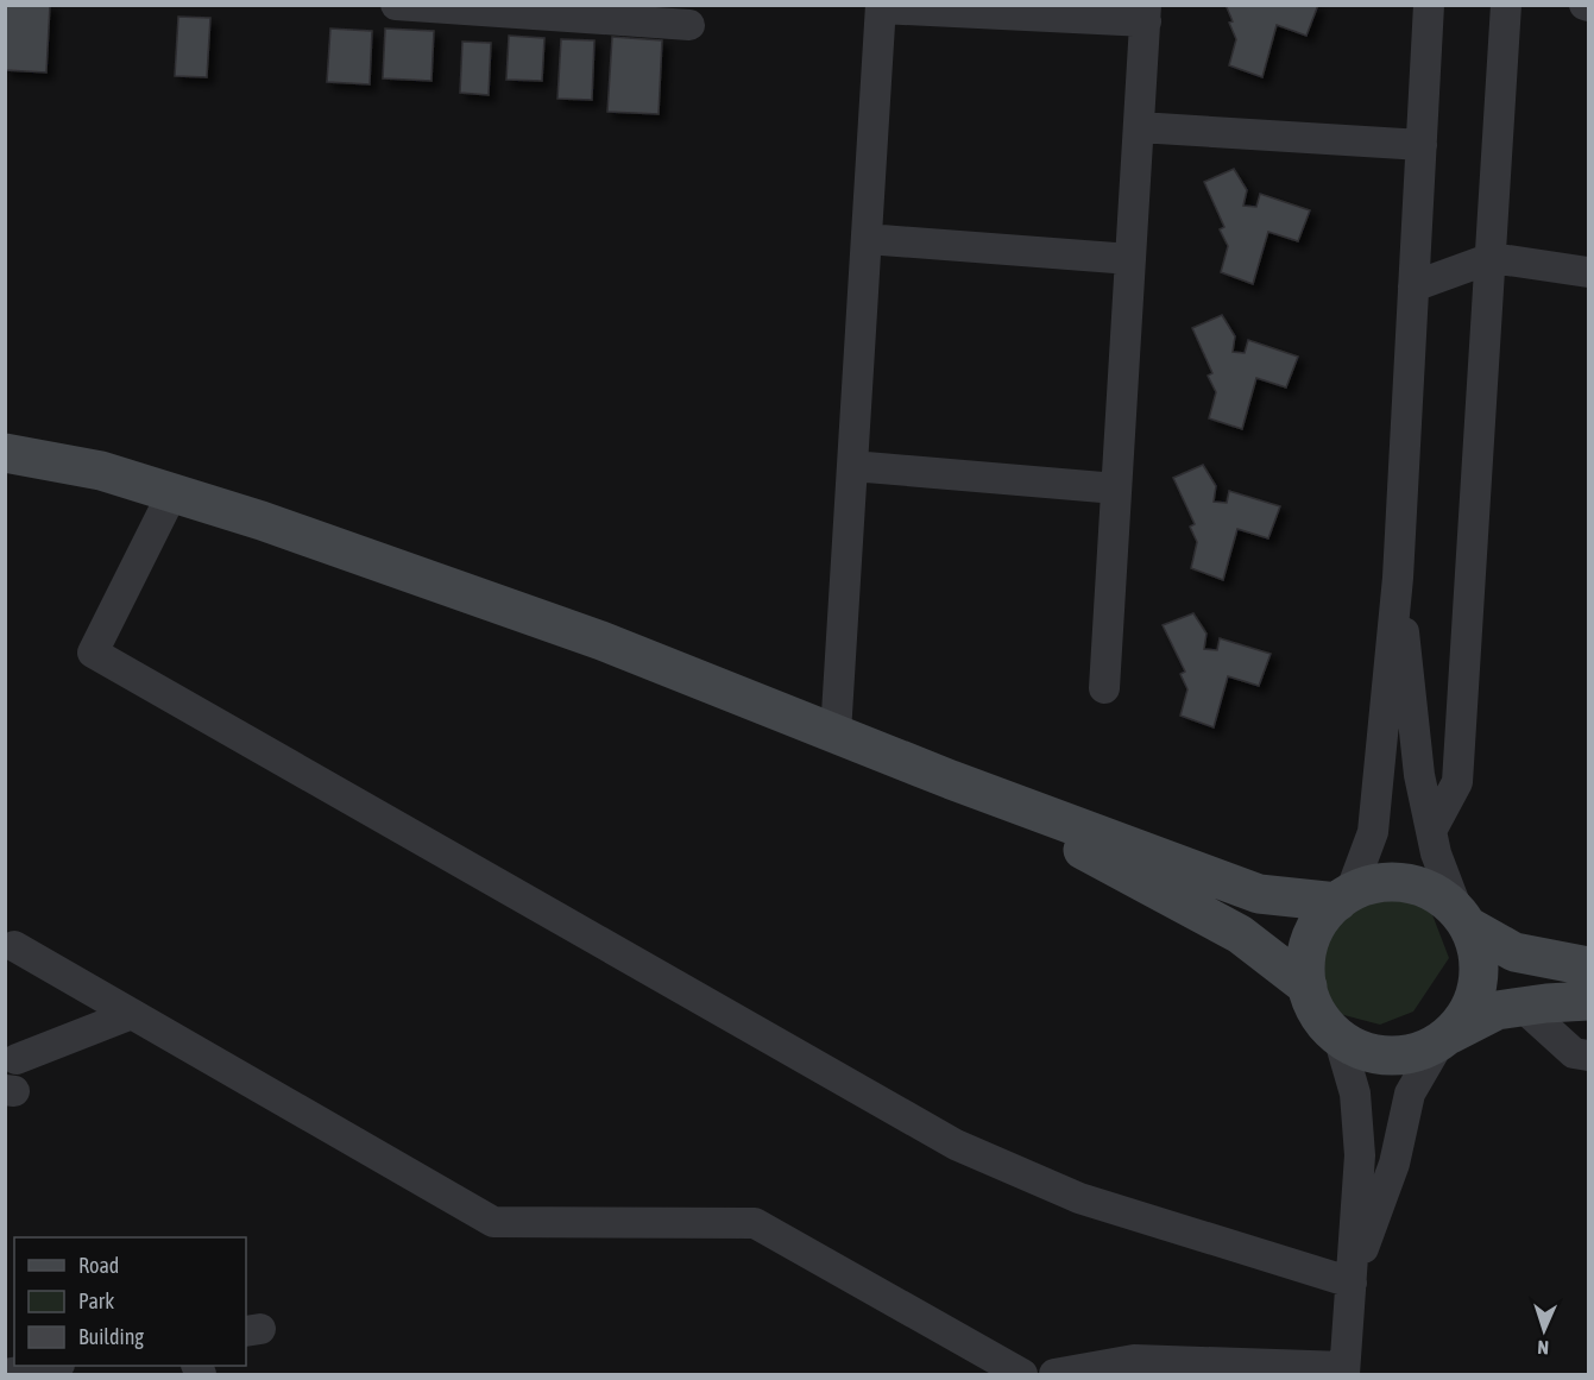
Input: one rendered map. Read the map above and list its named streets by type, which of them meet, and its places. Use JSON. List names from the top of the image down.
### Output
{
  "legend": ["Road", "Park", "Building"],
  "north": "bottom"
}
